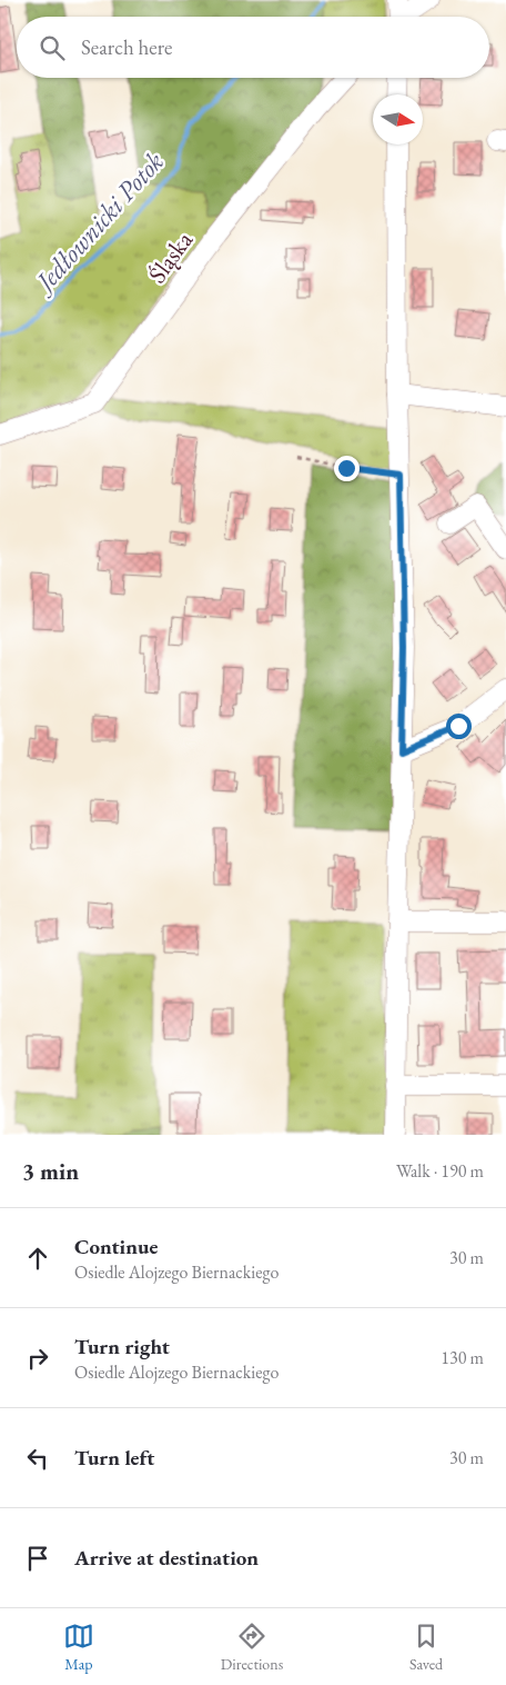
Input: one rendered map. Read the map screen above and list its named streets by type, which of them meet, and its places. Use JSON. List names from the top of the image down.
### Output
{
  "streets": {
    "street": ["Śląska"]
  },
  "water": ["Jedłownicki Potok"],
  "north": "right",
  "page": {
    "search": "Search here",
    "heading": ["3 min", "Walk · 190 m"],
    "list": [
      ["Continue", "Osiedle Alojzego Biernackiego", "30 m"],
      ["Turn right", "Osiedle Alojzego Biernackiego", "130 m"],
      ["Turn left", "30 m"],
      "Arrive at destination"
    ],
    "nav": ["Map", "Directions", "Saved"]
  }
}
